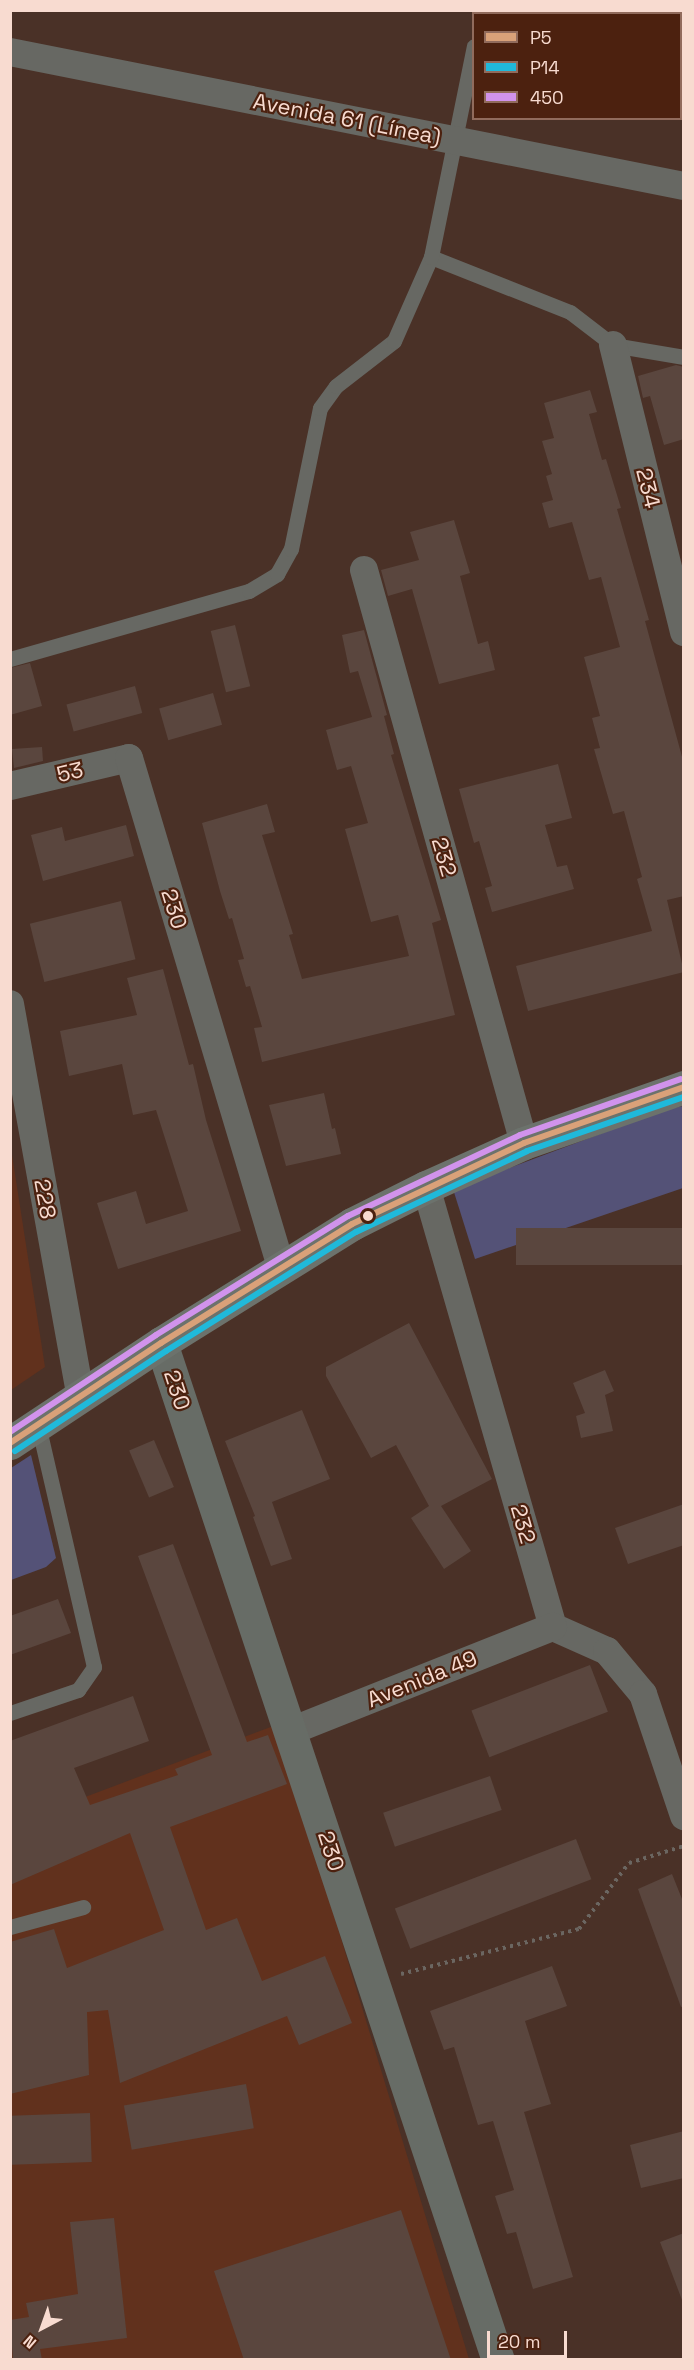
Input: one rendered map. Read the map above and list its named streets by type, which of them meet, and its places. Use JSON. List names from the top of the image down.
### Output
{
  "streets": {
    "street": [
      "Avenida 61 (Línea)",
      "234",
      "53",
      "232",
      "230",
      "228",
      "Avenida 49"
    ]
  },
  "crossings": [
    ["53", "230"],
    ["232", "Avenida 49"],
    ["230", "Avenida 49"]
  ],
  "lines": ["transit line 450", "transit line P5", "transit line P14"],
  "legend": ["P5", "P14", "450"],
  "scale_bar": "20 m",
  "north": "bottom left"
}
